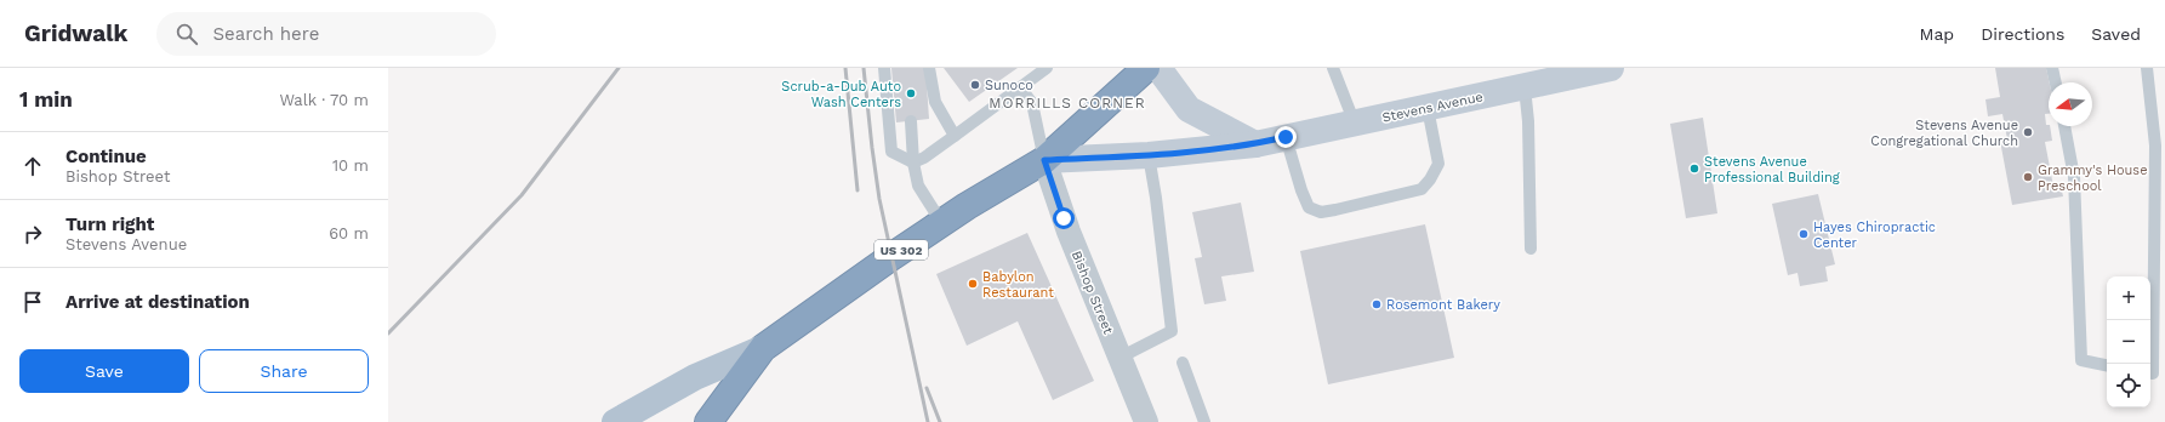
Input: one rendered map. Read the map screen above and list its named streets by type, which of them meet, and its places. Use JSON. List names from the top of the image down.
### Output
{
  "streets": {
    "highway": ["US 302"],
    "main road": ["Stevens Avenue"],
    "street": ["Bishop Street"]
  },
  "crossings": [
    ["Stevens Avenue", "US 302"],
    ["Stevens Avenue", "Bishop Street"],
    ["US 302", "Bishop Street"]
  ],
  "districts": ["MORRILLS CORNER"],
  "places": [
    "Sunoco",
    "Scrub-a-Dub Auto Wash Centers",
    "Stevens Avenue Congregational Church",
    "Stevens Avenue Professional Building",
    "Grammy's House Preschool",
    "Hayes Chiropractic Center",
    "Babylon Restaurant",
    "Rosemont Bakery"
  ],
  "north": "left",
  "page": {
    "header": "Gridwalk",
    "search": "Search here",
    "nav": ["Map", "Directions", "Saved"],
    "heading": ["1 min", "Walk · 70 m"],
    "list": [
      ["Continue", "Bishop Street", "10 m"],
      ["Turn right", "Stevens Avenue", "60 m"],
      "Arrive at destination"
    ],
    "map_buttons": ["+", "−"],
    "buttons": ["Save", "Share"]
  }
}
